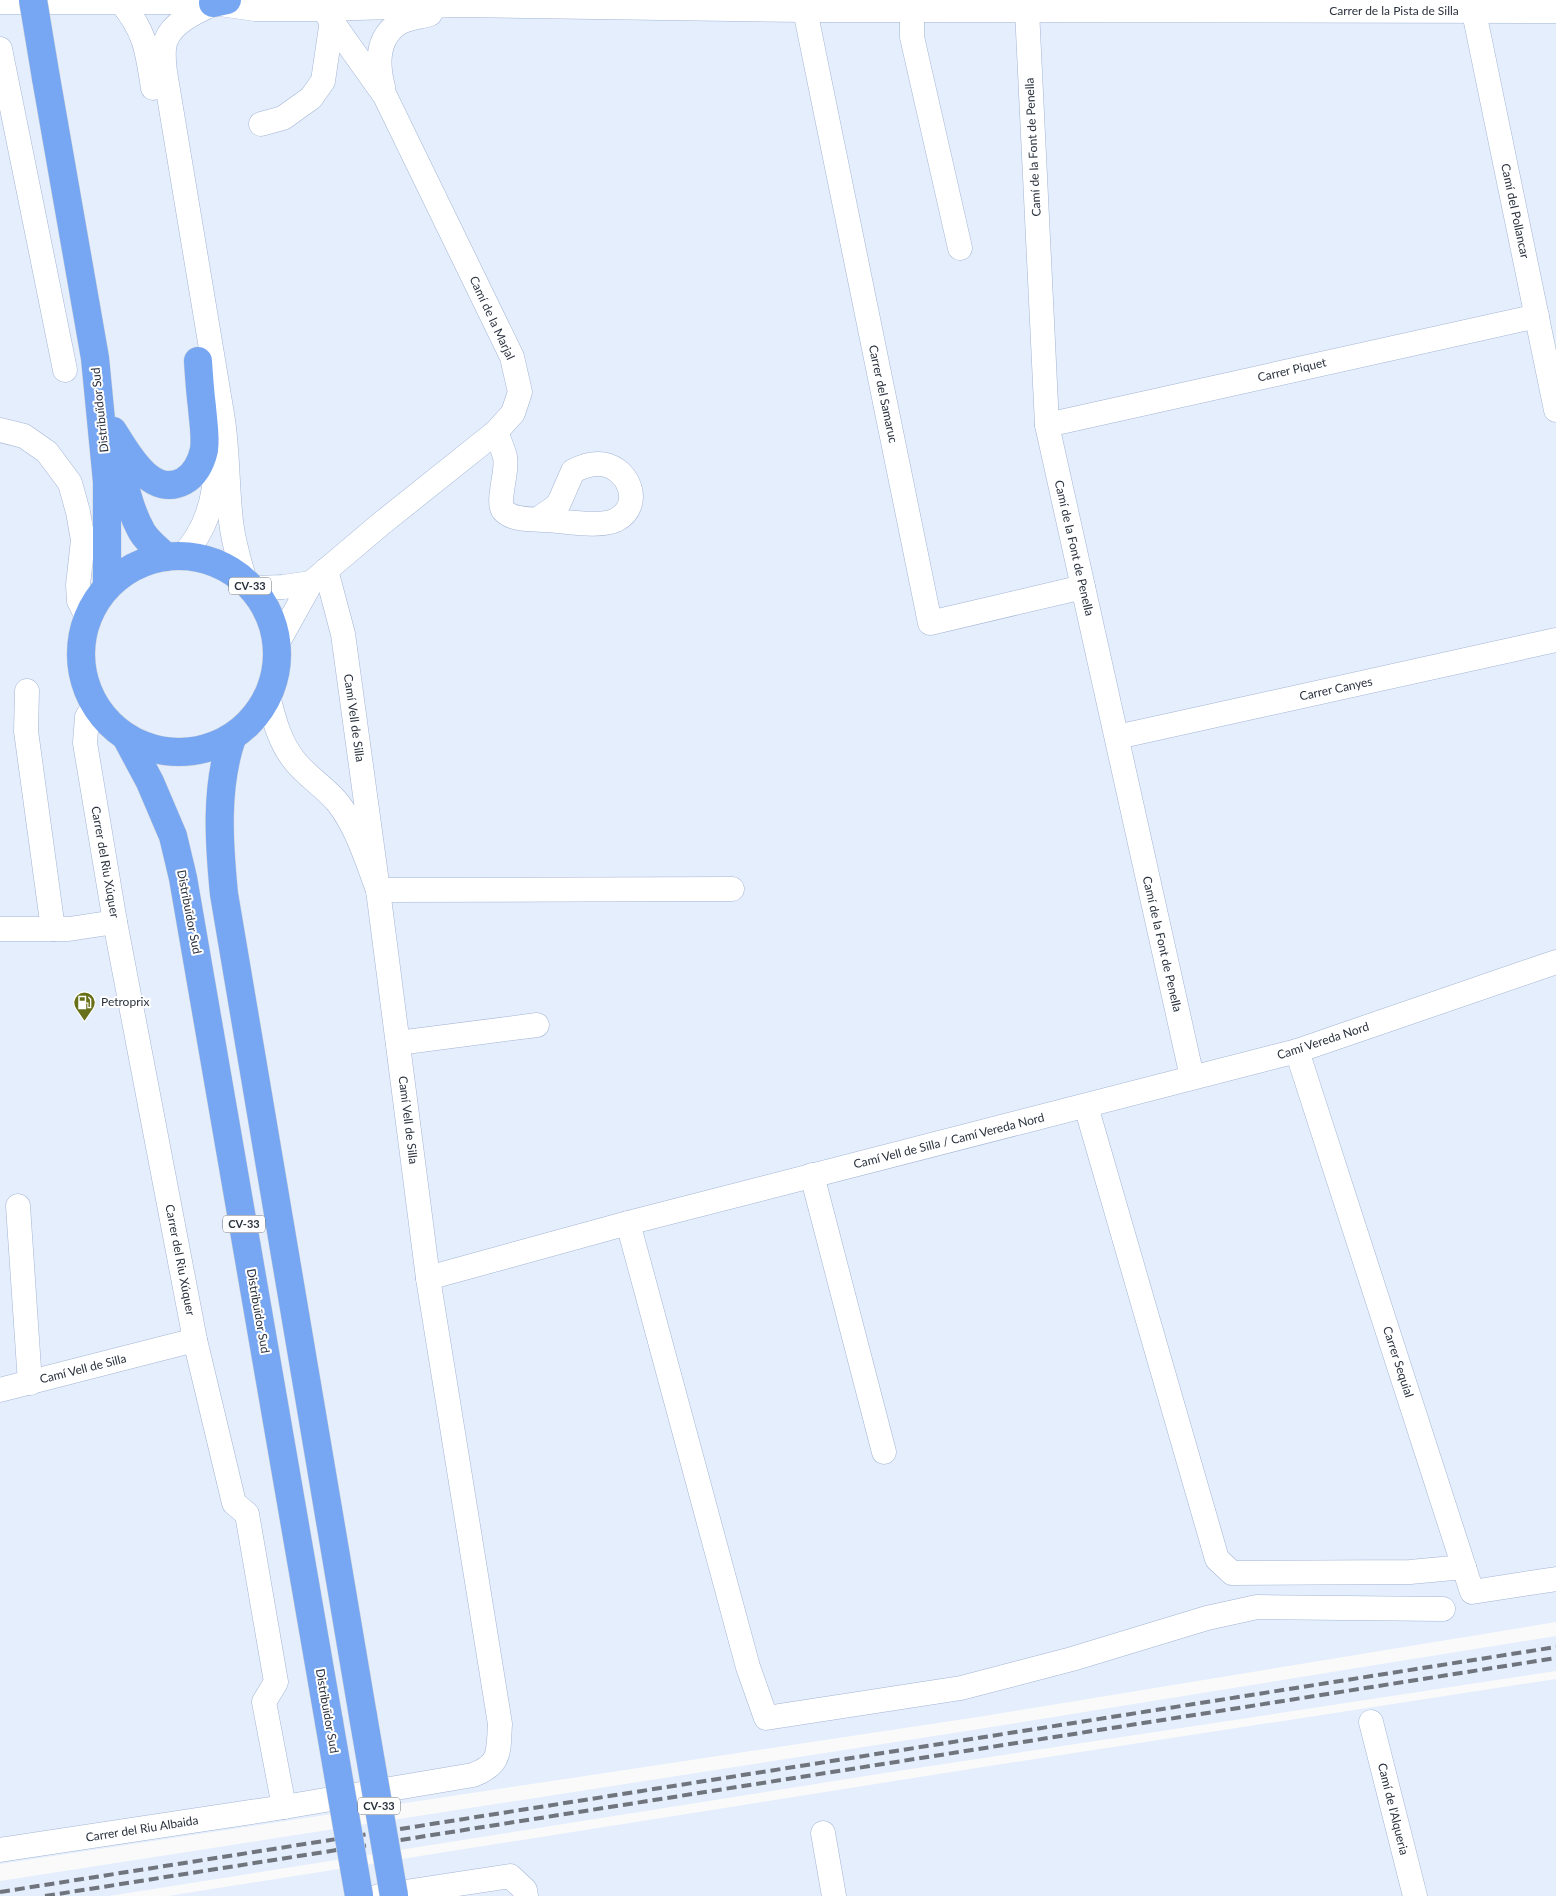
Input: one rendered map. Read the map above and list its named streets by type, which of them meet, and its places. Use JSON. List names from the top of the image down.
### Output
{
  "streets": {
    "highway": ["Distribuïdor Sud", "CV-33"],
    "street": [
      "Carrer de la Pista de Silla",
      "Camí de la Font de Penella",
      "Camí del Pollancar",
      "Camí de la Marjal",
      "Carrer Piquet",
      "Carrer del Samaruc",
      "Carrer Canyes",
      "Camí Vell de Silla",
      "Carrer del Riu Xúquer",
      "Camí Vereda Nord",
      "Camí Vell de Silla / Camí Vereda Nord",
      "Carrer Sequial",
      "Camí de l'Alqueria",
      "Carrer del Riu Albaida"
    ]
  },
  "crossings": [
    ["Carrer de la Pista de Silla", "Camí de la Font de Penella"],
    ["Carrer de la Pista de Silla", "Camí del Pollancar"],
    ["Carrer de la Pista de Silla", "Camí de la Marjal"],
    ["Carrer de la Pista de Silla", "Carrer del Samaruc"],
    ["Carrer de la Pista de Silla", "CV-33"],
    ["Camí de la Font de Penella", "Carrer Piquet"],
    ["Camí de la Font de Penella", "Carrer del Samaruc"],
    ["Camí de la Font de Penella", "Carrer Canyes"],
    ["Camí de la Font de Penella", "Camí Vereda Nord"],
    ["Camí del Pollancar", "Carrer Piquet"],
    ["Camí de la Marjal", "CV-33"],
    ["Camí de la Marjal", "Camí Vell de Silla"],
    ["Distribuïdor Sud", "CV-33"],
    ["CV-33", "Carrer del Riu Xúquer"],
    ["Camí Vell de Silla", "Carrer del Riu Xúquer"],
    ["Camí Vell de Silla", "Carrer del Riu Albaida"],
    ["Carrer del Riu Xúquer", "Carrer del Riu Albaida"],
    ["Camí Vereda Nord", "Camí Vell de Silla / Camí Vereda Nord"],
    ["Camí Vereda Nord", "Carrer Sequial"]
  ],
  "places": {
    "fuel station": ["Petroprix"]
  }
}
